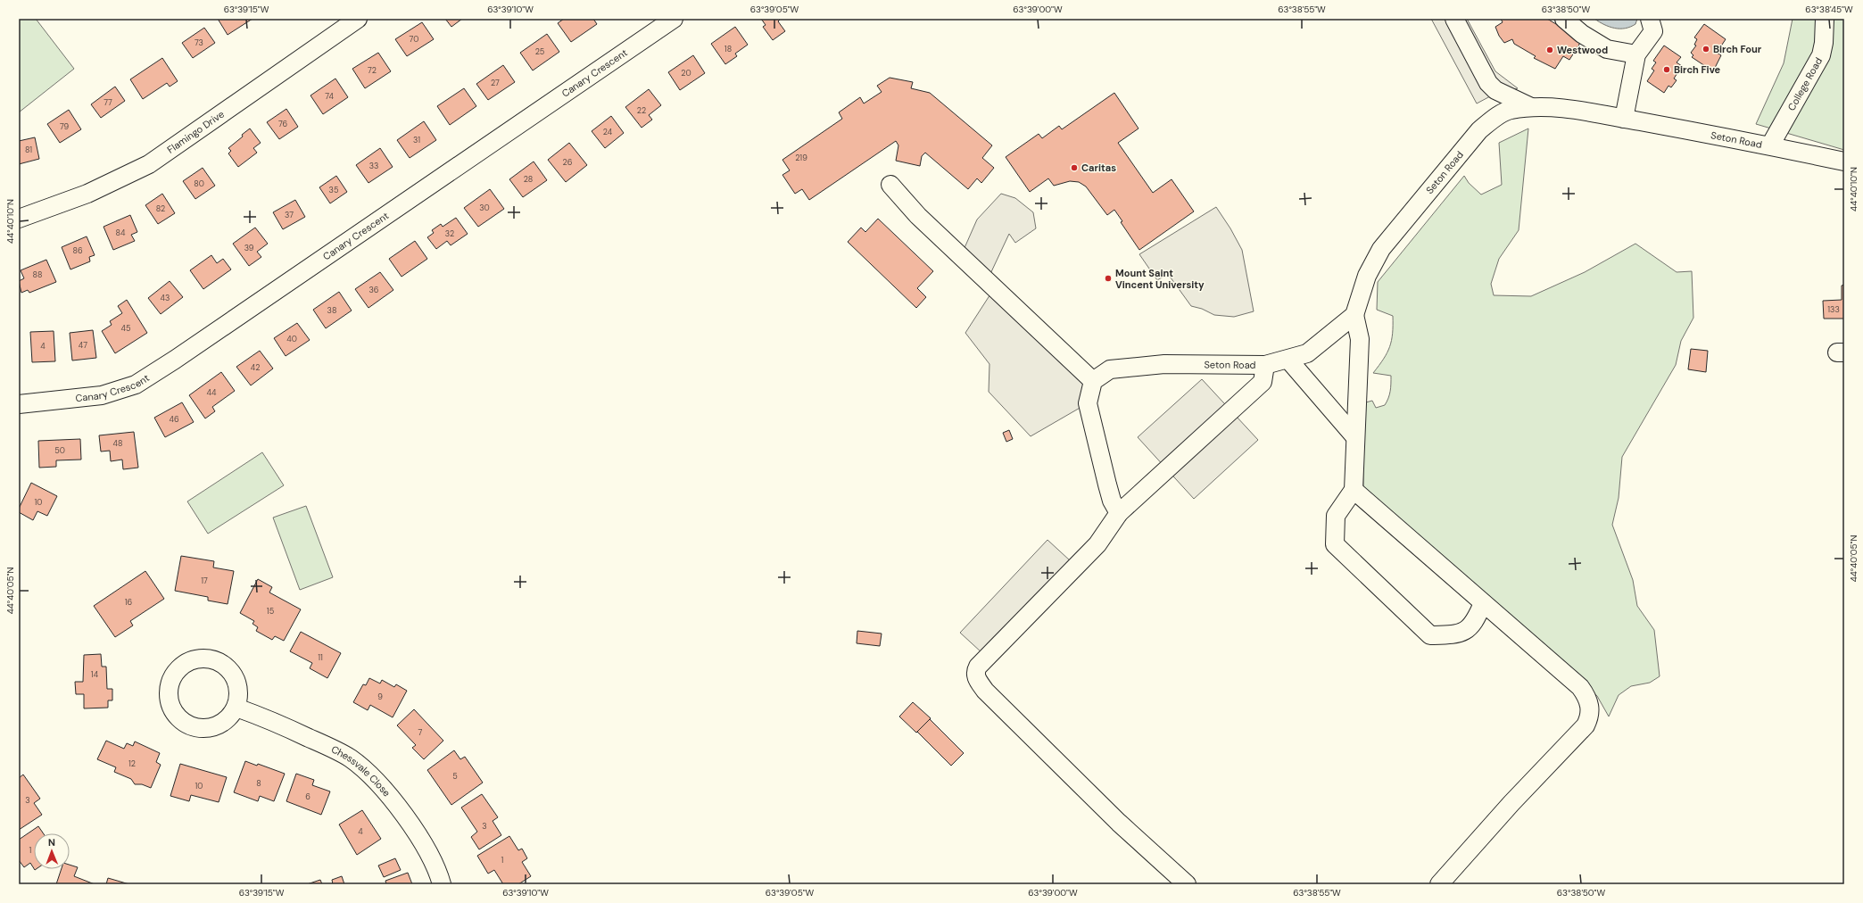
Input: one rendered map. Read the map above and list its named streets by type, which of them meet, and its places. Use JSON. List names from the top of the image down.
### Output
{
  "streets": {
    "street": [
      "Canary Crescent",
      "College Road",
      "Flamingo Drive",
      "Seton Road",
      "Chessvale Close"
    ]
  },
  "crossings": [
    ["College Road", "Seton Road"]
  ],
  "places": [
    "Birch Four",
    "Westwood",
    "Birch Five",
    "Caritas",
    "Mount Saint Vincent University"
  ],
  "house_numbers": [
    "70",
    "73",
    "18",
    "25",
    "72",
    "20",
    "27",
    "74",
    "77",
    "22",
    "76",
    "79",
    "24",
    "31",
    "81",
    "219",
    "26",
    "33",
    "28",
    "80",
    "35",
    "30",
    "82",
    "37",
    "84",
    "32",
    "39",
    "86",
    "88",
    "36",
    "43",
    "133",
    "38",
    "45",
    "40",
    "47",
    "4",
    "42",
    "44",
    "46",
    "48",
    "50",
    "10",
    "17",
    "16",
    "15",
    "11",
    "14",
    "9",
    "7",
    "12",
    "5",
    "8",
    "10",
    "6",
    "3",
    "3",
    "4",
    "1",
    "1"
  ],
  "north": "top",
  "coordinates": [
    "63°39'15\"W",
    "63°39'10\"W",
    "63°39'05\"W",
    "63°39'00\"W",
    "63°38'55\"W",
    "63°38'50\"W",
    "63°38'45\"W",
    "44°40'10\"N",
    "44°40'05\"N"
  ]
}
